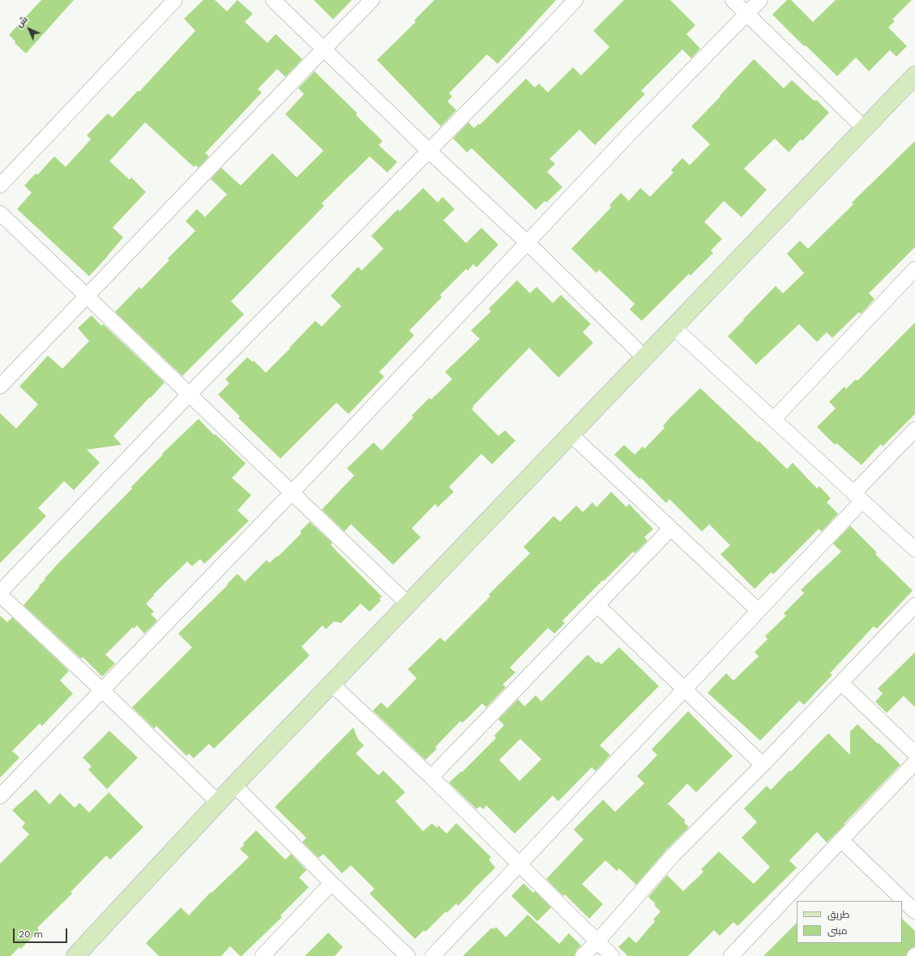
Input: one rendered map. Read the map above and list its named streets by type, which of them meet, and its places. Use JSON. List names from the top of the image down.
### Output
{
  "legend": ["طريق", "مبنى"],
  "scale_bar": "20 m",
  "north": "top left"
}
